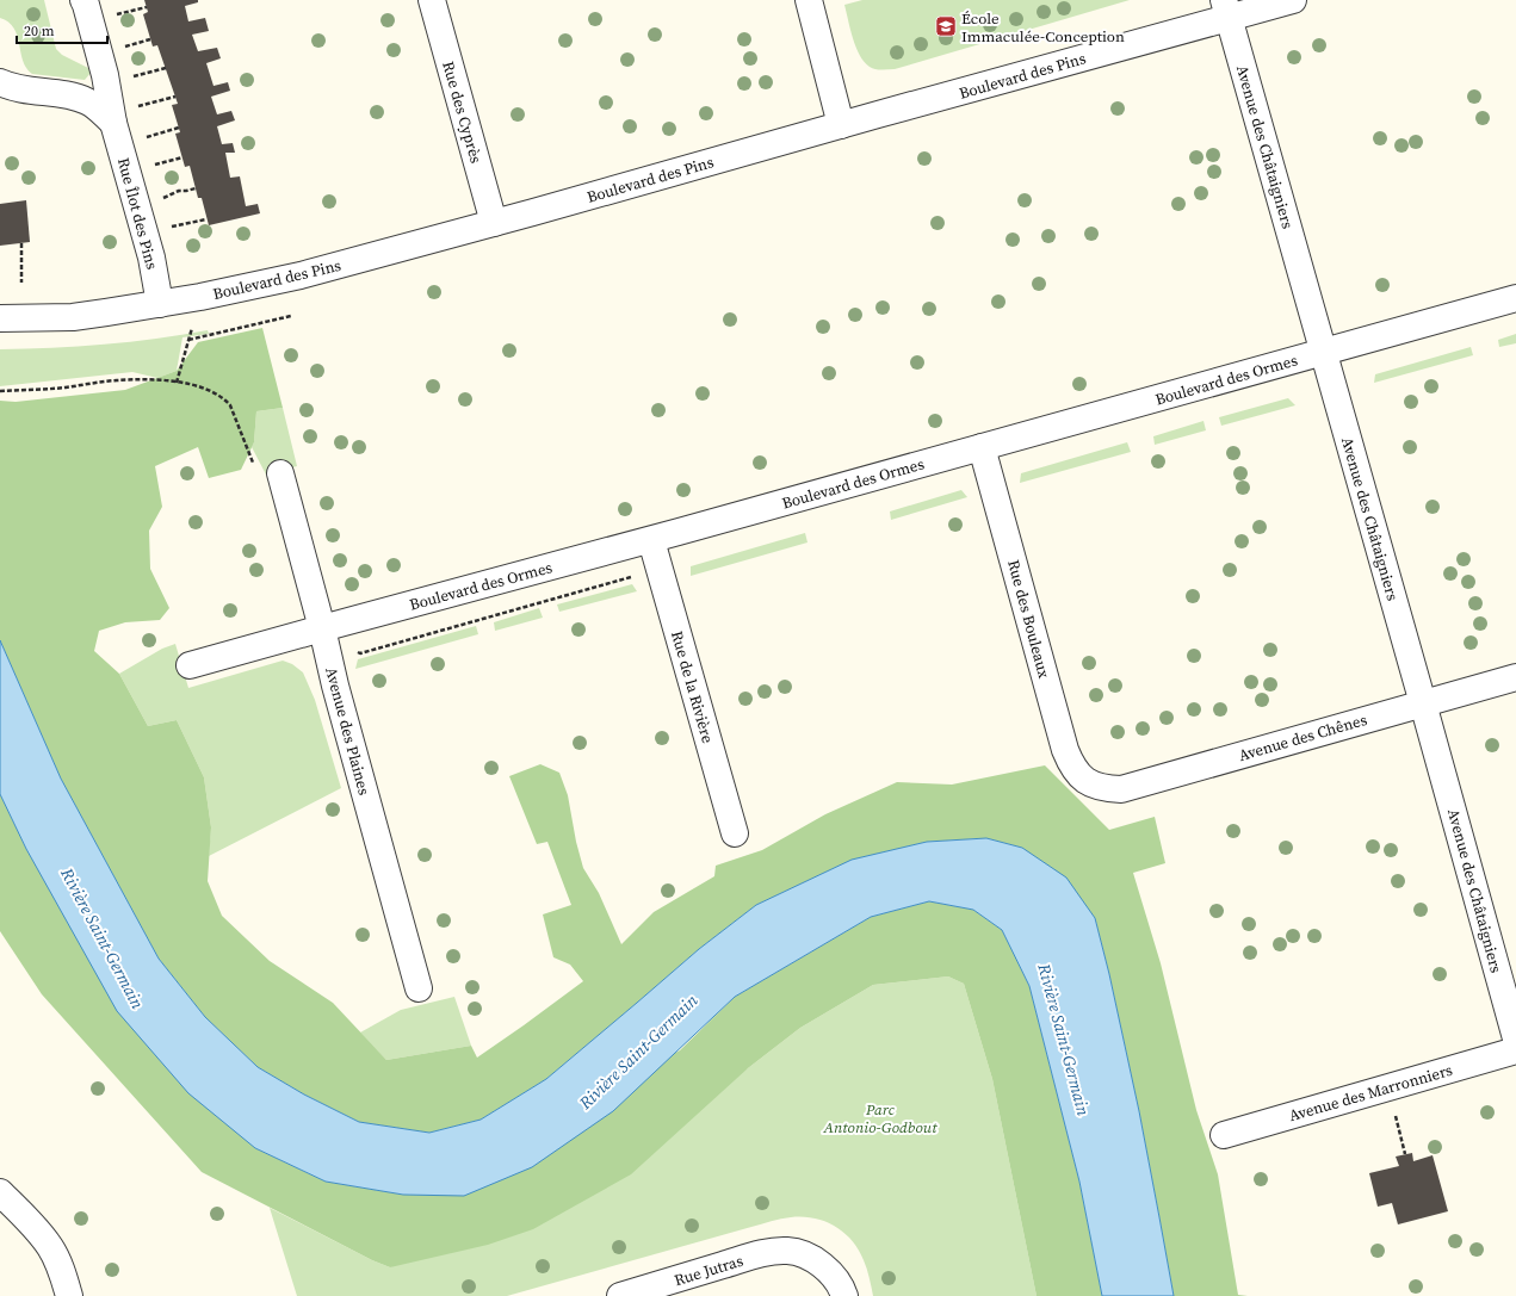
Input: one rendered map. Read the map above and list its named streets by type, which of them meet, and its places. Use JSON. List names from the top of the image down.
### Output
{
  "streets": {
    "street": [
      "Boulevard des Pins",
      "Rue des Cyprès",
      "Avenue des Châtaigniers",
      "Rue Îlot des Pins",
      "Boulevard des Ormes",
      "Rue des Bouleaux",
      "Rue de la Rivière",
      "Avenue des Plaines",
      "Avenue des Chênes",
      "Avenue des Marronniers",
      "Rue Jutras"
    ]
  },
  "crossings": [
    ["Boulevard des Pins", "Rue des Cyprès"],
    ["Boulevard des Pins", "Avenue des Châtaigniers"],
    ["Boulevard des Pins", "Rue Îlot des Pins"],
    ["Avenue des Châtaigniers", "Boulevard des Ormes"],
    ["Avenue des Châtaigniers", "Avenue des Chênes"],
    ["Boulevard des Ormes", "Rue des Bouleaux"],
    ["Boulevard des Ormes", "Rue de la Rivière"],
    ["Boulevard des Ormes", "Avenue des Plaines"],
    ["Rue des Bouleaux", "Avenue des Chênes"]
  ],
  "water": ["Rivière Saint-Germain"],
  "parks": ["Parc Antonio-Godbout"],
  "places": {
    "school or university": ["École Immaculée-Conception"]
  },
  "scale_bar": "20 m"
}
